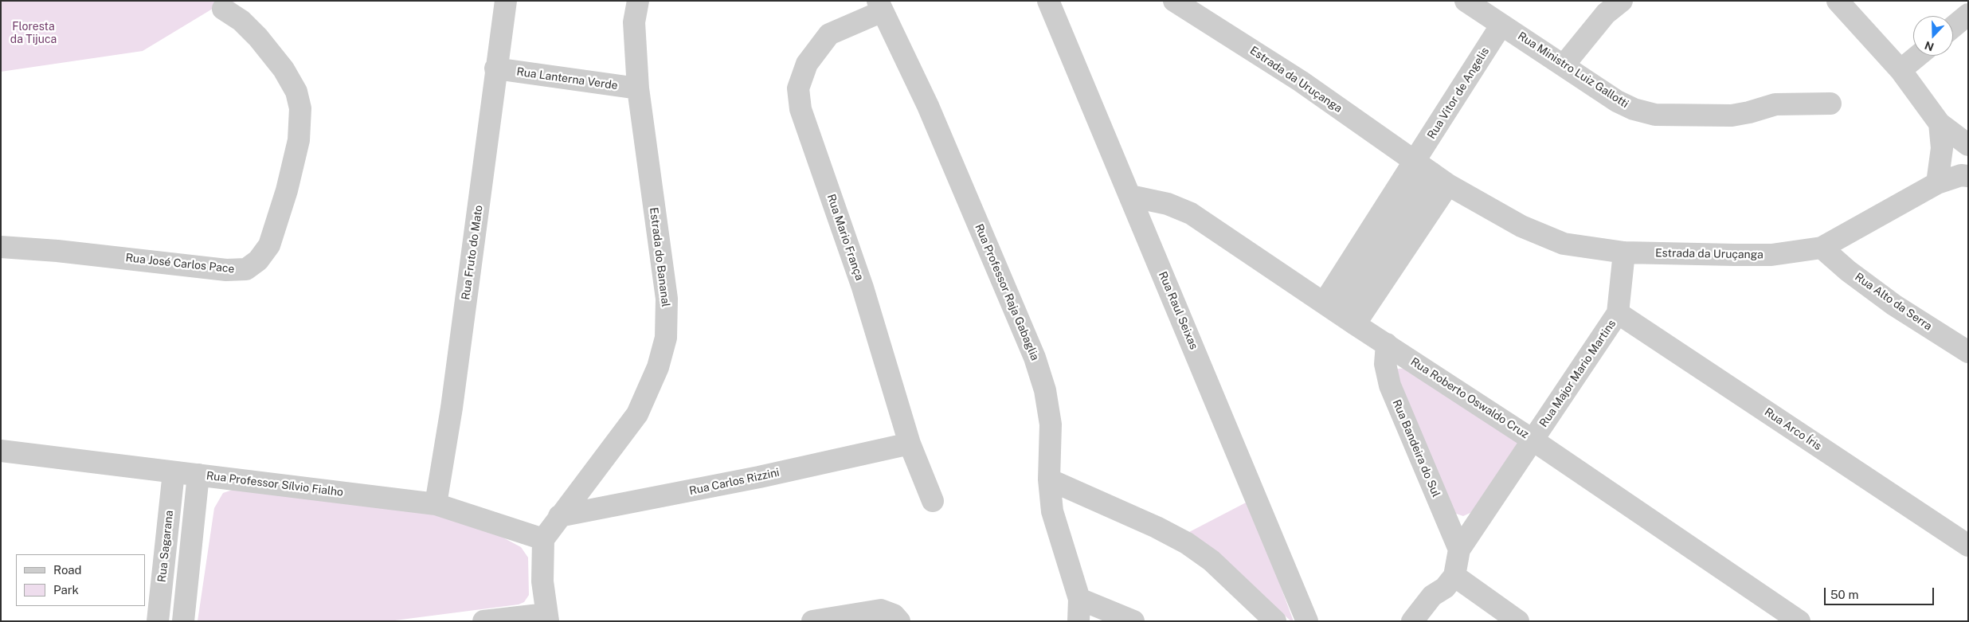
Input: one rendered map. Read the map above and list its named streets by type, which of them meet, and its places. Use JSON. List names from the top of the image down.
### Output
{
  "streets": {
    "street": [
      "Rua Ministro Luiz Gallotti",
      "Rua Lanterna Verde",
      "Estrada da Uruçanga",
      "Rua Vitor de Angelis",
      "Rua Mario França",
      "Rua Fruto do Mato",
      "Estrada do Bananal",
      "Rua José Carlos Pace",
      "Rua Professor Raja Gabaglia",
      "Rua Alto da Serra",
      "Rua Raul Seixas",
      "Rua Major Mario Martins",
      "Rua Roberto Oswaldo Cruz",
      "Rua Arco Íris",
      "Rua Bandeira do Sul",
      "Rua Carlos Rizzini",
      "Rua Professor Sílvio Fialho",
      "Rua Sagarana"
    ]
  },
  "crossings": [
    ["Rua Ministro Luiz Gallotti", "Rua Vitor de Angelis"],
    ["Rua Lanterna Verde", "Rua Fruto do Mato"],
    ["Rua Lanterna Verde", "Estrada do Bananal"],
    ["Estrada da Uruçanga", "Rua Vitor de Angelis"],
    ["Estrada da Uruçanga", "Rua Alto da Serra"],
    ["Estrada da Uruçanga", "Rua Major Mario Martins"],
    ["Rua Mario França", "Rua Professor Raja Gabaglia"],
    ["Rua Mario França", "Rua Carlos Rizzini"],
    ["Rua Fruto do Mato", "Rua Professor Sílvio Fialho"],
    ["Estrada do Bananal", "Rua Carlos Rizzini"],
    ["Estrada do Bananal", "Rua Professor Sílvio Fialho"],
    ["Rua Raul Seixas", "Rua Roberto Oswaldo Cruz"],
    ["Rua Major Mario Martins", "Rua Roberto Oswaldo Cruz"],
    ["Rua Major Mario Martins", "Rua Arco Íris"],
    ["Rua Major Mario Martins", "Rua Bandeira do Sul"],
    ["Rua Roberto Oswaldo Cruz", "Rua Bandeira do Sul"],
    ["Rua Professor Sílvio Fialho", "Rua Sagarana"]
  ],
  "parks": ["Floresta da Tijuca"],
  "legend": ["Road", "Park"],
  "scale_bar": "50 m",
  "north": "bottom"
}
